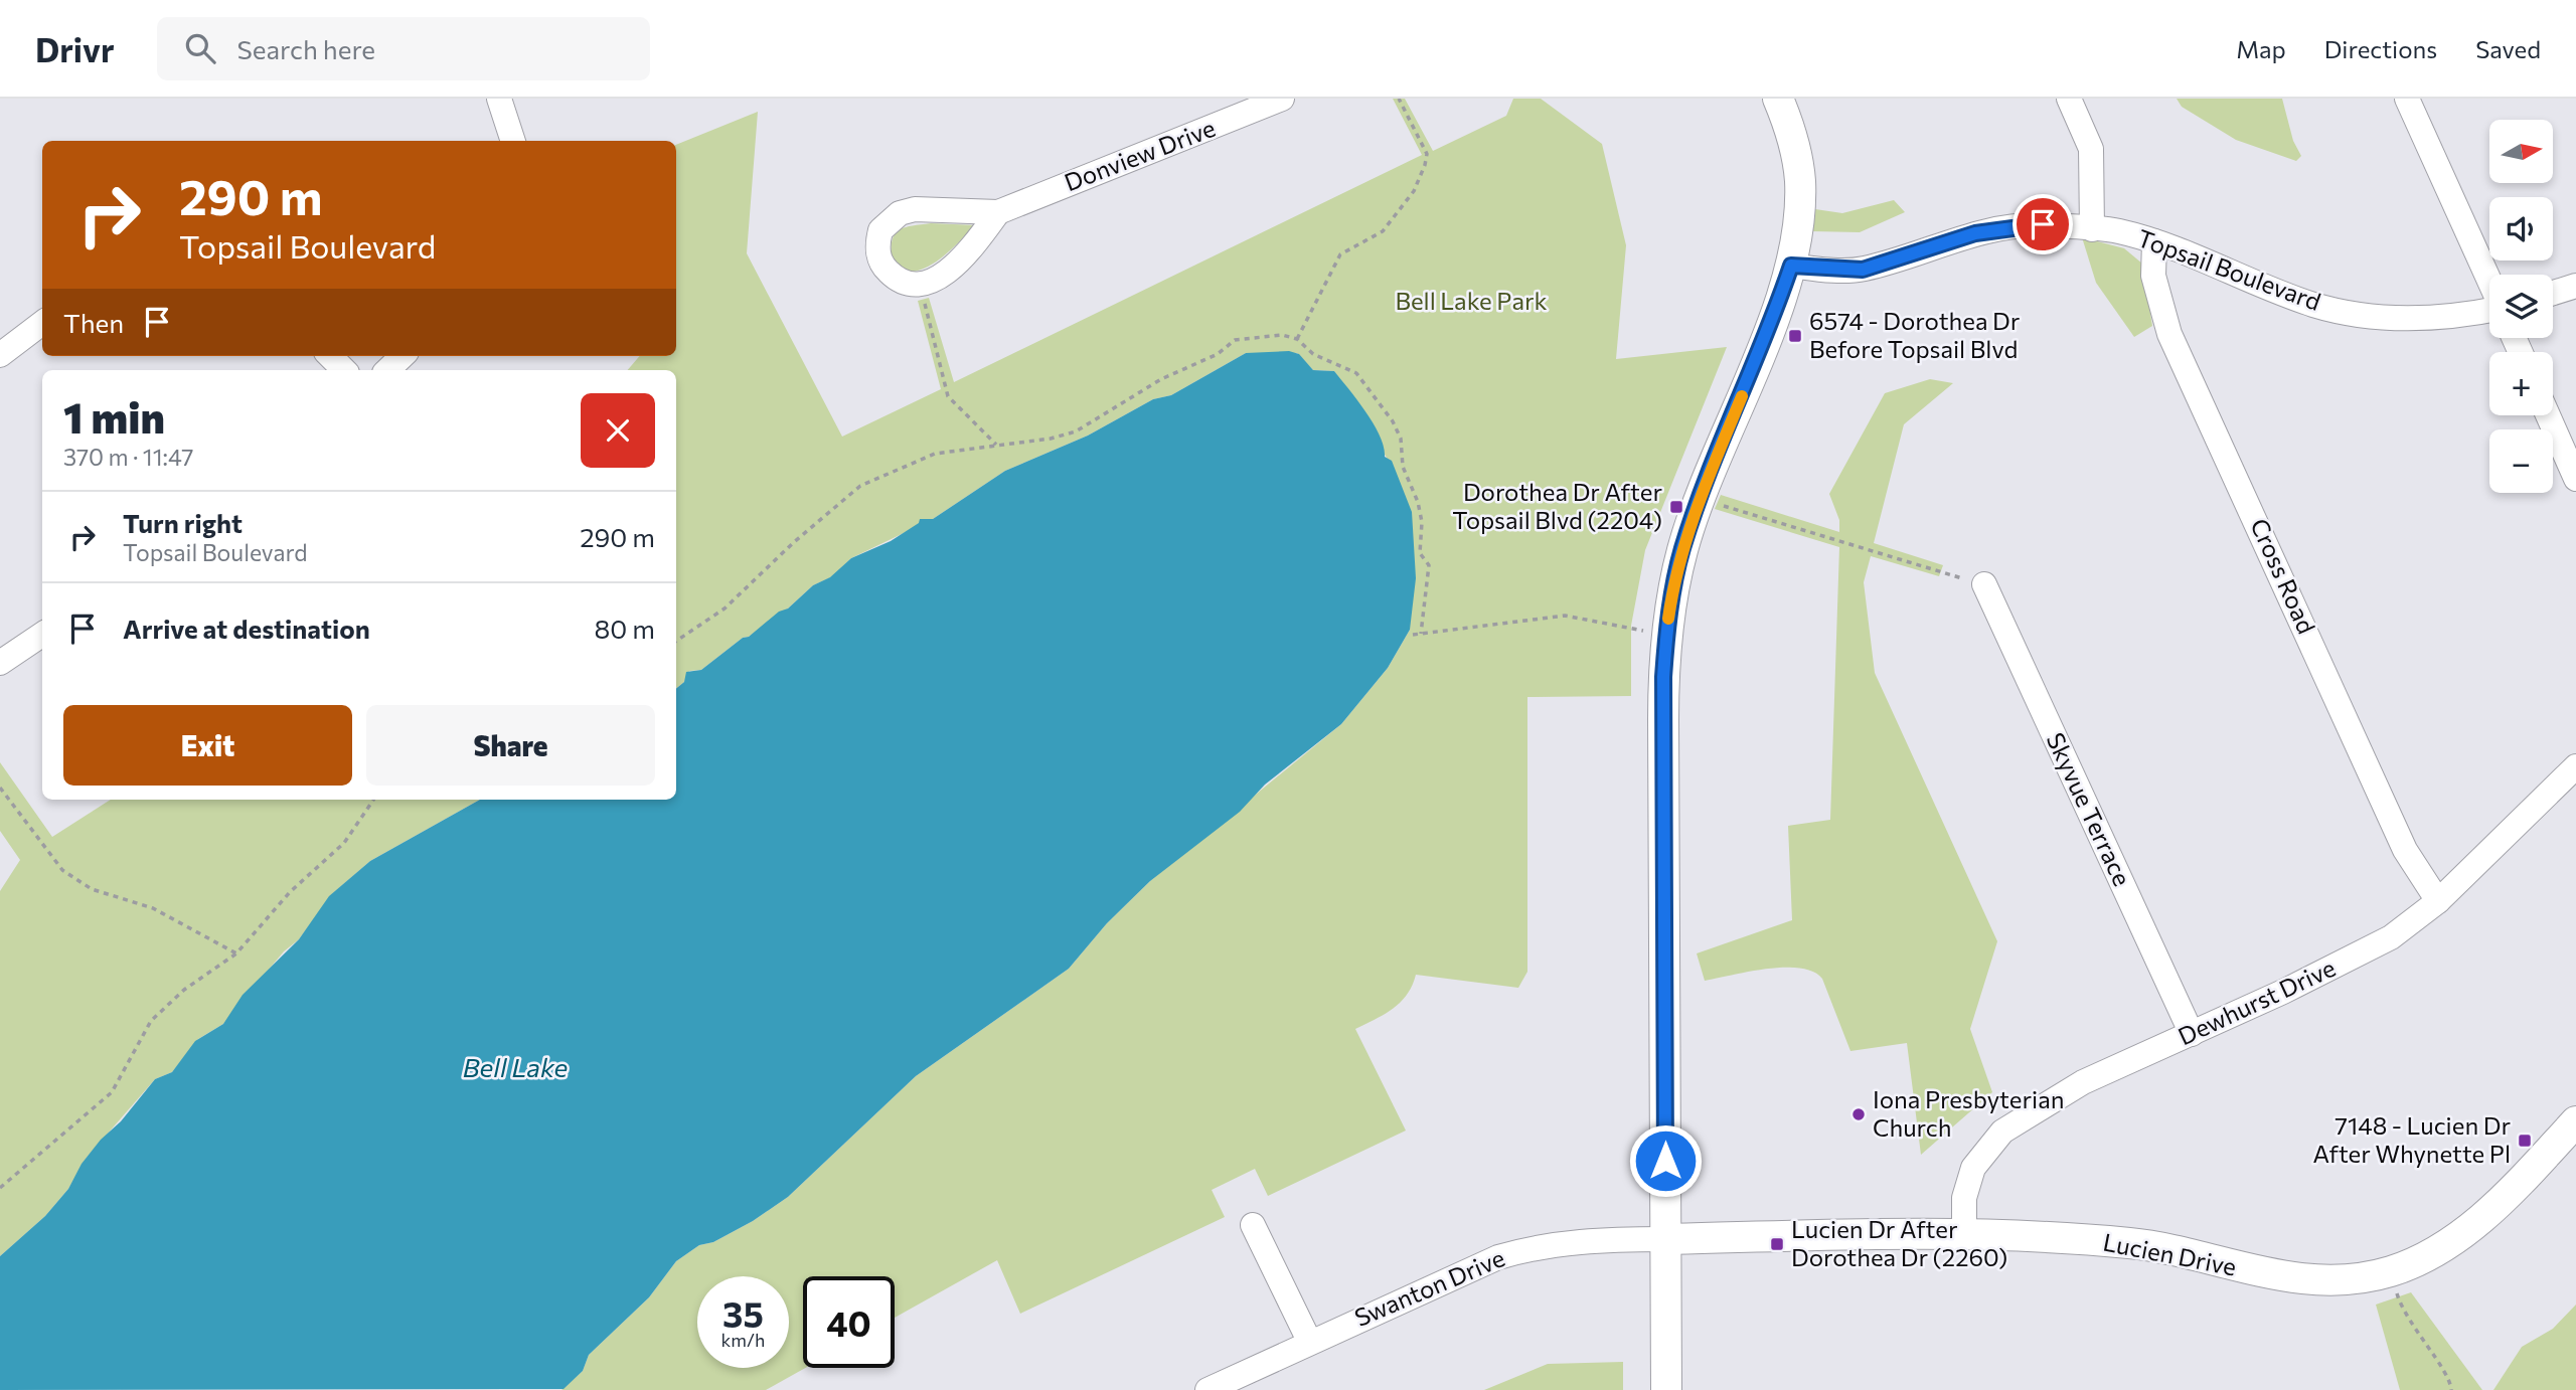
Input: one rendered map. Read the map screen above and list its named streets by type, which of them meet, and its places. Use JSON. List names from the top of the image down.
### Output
{
  "streets": {
    "street": [
      "Donview Drive",
      "Topsail Boulevard",
      "Cross Road",
      "Skyvue Terrace",
      "Dewhurst Drive",
      "Lucien Drive",
      "Swanton Drive"
    ]
  },
  "crossings": [
    ["Topsail Boulevard", "Cross Road"],
    ["Cross Road", "Dewhurst Drive"],
    ["Skyvue Terrace", "Dewhurst Drive"],
    ["Dewhurst Drive", "Lucien Drive"],
    ["Lucien Drive", "Swanton Drive"]
  ],
  "water": ["Bell Lake"],
  "parks": ["Bell Lake Park"],
  "places": {
    "transit": [
      "6574 - Dorothea Dr Before Topsail Blvd",
      "Dorothea Dr After Topsail Blvd (2204)",
      "7148 - Lucien Dr After Whynette Pl",
      "Lucien Dr After Dorothea Dr (2260)"
    ],
    "other": ["Iona Presbyterian Church"]
  },
  "north": "right",
  "page": {
    "header": "Drivr",
    "search": "Search here",
    "nav": ["Map", "Directions", "Saved"],
    "map_buttons": ["+", "−"],
    "turn": ["290 m", "Topsail Boulevard"],
    "then": "Then",
    "heading": ["1 min", "370 m · 11:47"],
    "list": [
      {
        "name": "Turn right",
        "note": "Topsail Boulevard",
        "value": "290 m"
      },
      {
        "name": "Arrive at destination",
        "value": "80 m"
      }
    ],
    "buttons": ["Exit", "Share"],
    "speed": "35 km/h",
    "limit": "40"
  }
}
